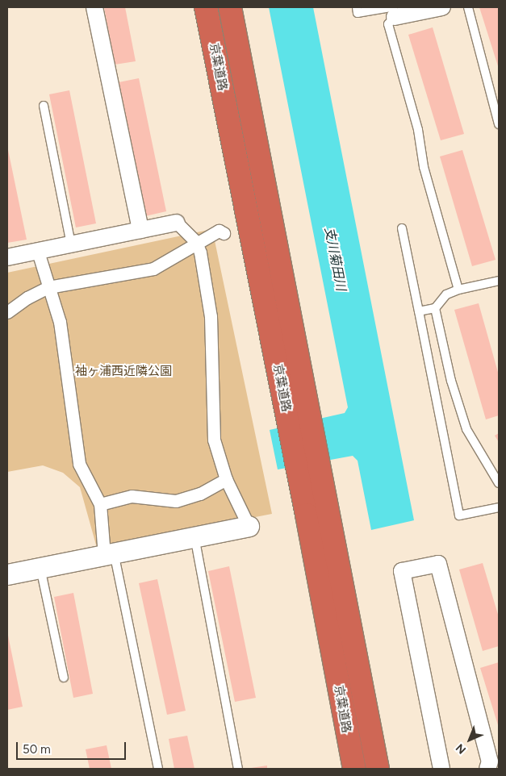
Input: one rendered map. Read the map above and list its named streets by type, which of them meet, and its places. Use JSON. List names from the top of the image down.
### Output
{
  "streets": {
    "highway": ["京葉道路"]
  },
  "water": ["支川菊田川"],
  "parks": ["袖ヶ浦西近隣公園"],
  "scale_bar": "50 m",
  "north": "bottom left"
}
